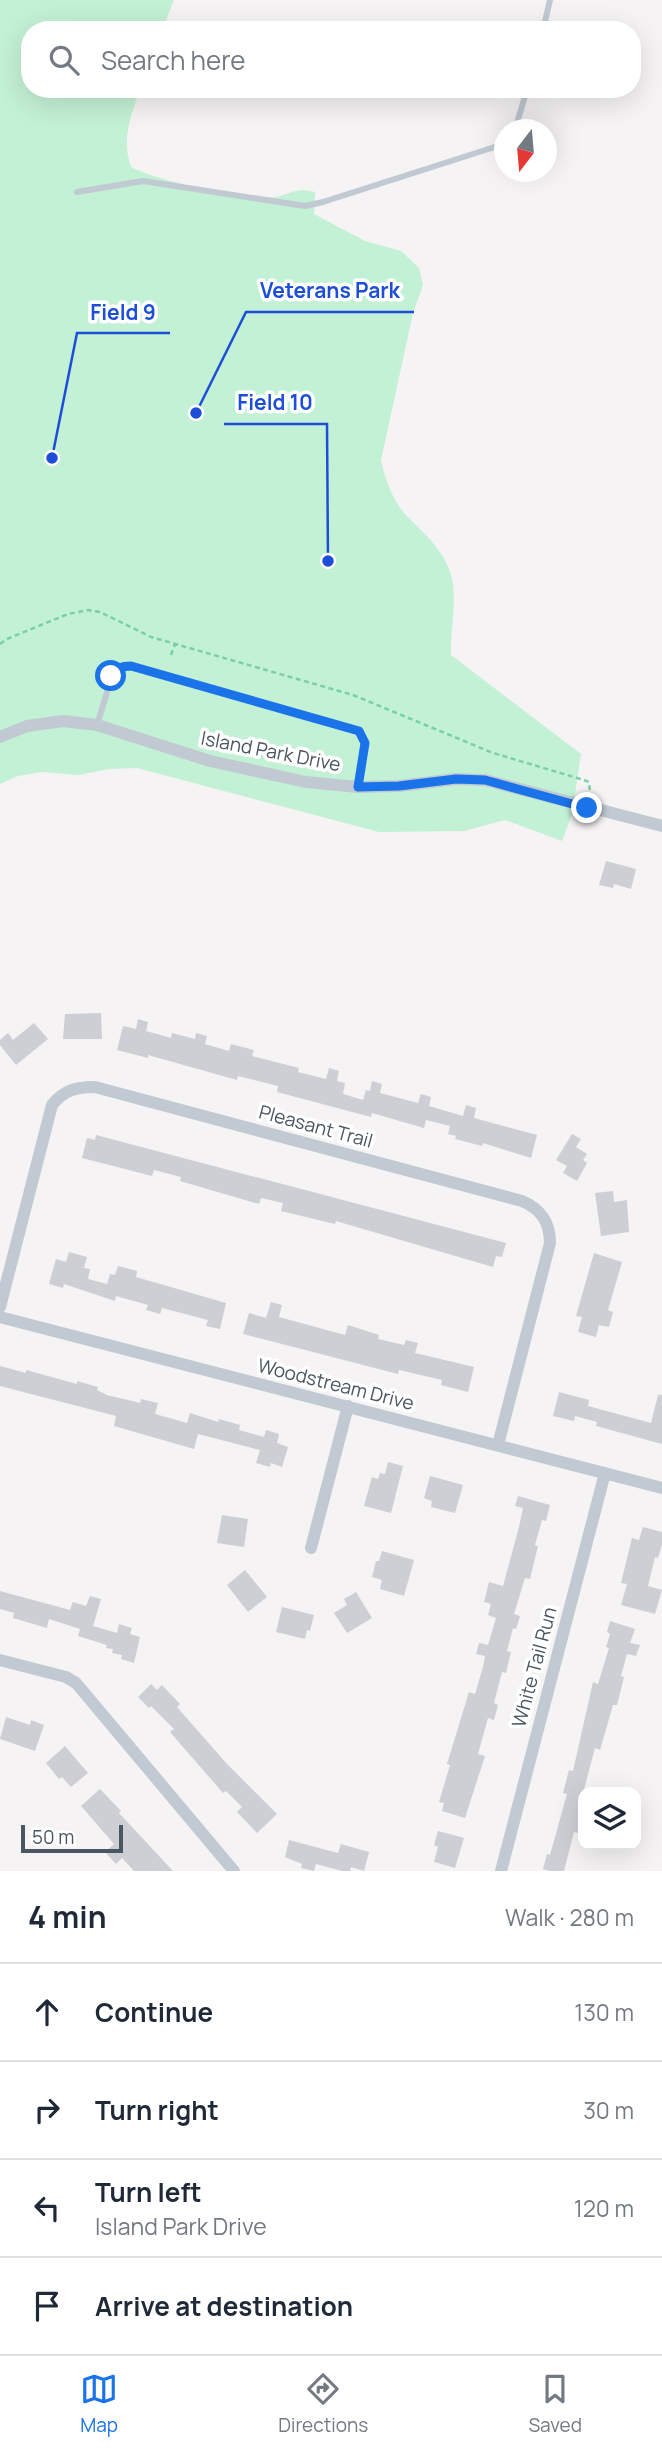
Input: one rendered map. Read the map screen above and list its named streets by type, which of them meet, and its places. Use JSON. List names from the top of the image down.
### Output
{
  "streets": {
    "street": [
      "Island Park Drive",
      "Pleasant Trail",
      "Woodstream Drive",
      "White Tail Run"
    ]
  },
  "crossings": [
    ["Pleasant Trail", "Woodstream Drive"],
    ["Woodstream Drive", "White Tail Run"]
  ],
  "places": ["Veterans Park", "Field 9", "Field 10"],
  "scale_bar": "50 m",
  "north": "bottom",
  "page": {
    "search": "Search here",
    "scale": "50 m",
    "heading": ["4 min", "Walk · 280 m"],
    "list": [
      ["Continue", "130 m"],
      ["Turn right", "30 m"],
      ["Turn left", "Island Park Drive", "120 m"],
      "Arrive at destination"
    ],
    "nav": ["Map", "Directions", "Saved"]
  }
}
